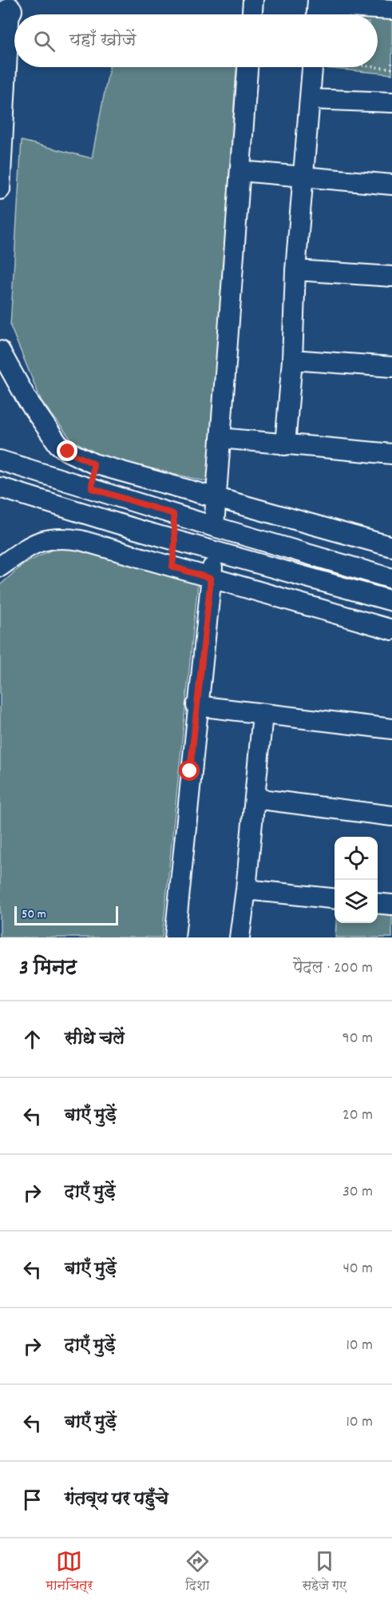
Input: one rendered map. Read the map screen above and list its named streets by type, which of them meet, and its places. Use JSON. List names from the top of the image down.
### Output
{
  "scale_bar": "50 m",
  "page": {
    "search": "यहाँ खोजें",
    "scale": "50 m",
    "heading": ["3 मिनट", "पैदल · 200 m"],
    "list": [
      ["सीधे चलें", "90 m"],
      ["बाएँ मुड़ें", "20 m"],
      ["दाएँ मुड़ें", "30 m"],
      ["बाएँ मुड़ें", "40 m"],
      ["दाएँ मुड़ें", "10 m"],
      ["बाएँ मुड़ें", "10 m"],
      "गंतव्य पर पहुँचे"
    ],
    "nav": ["मानचित्र", "दिशा", "सहेजे गए"]
  }
}
